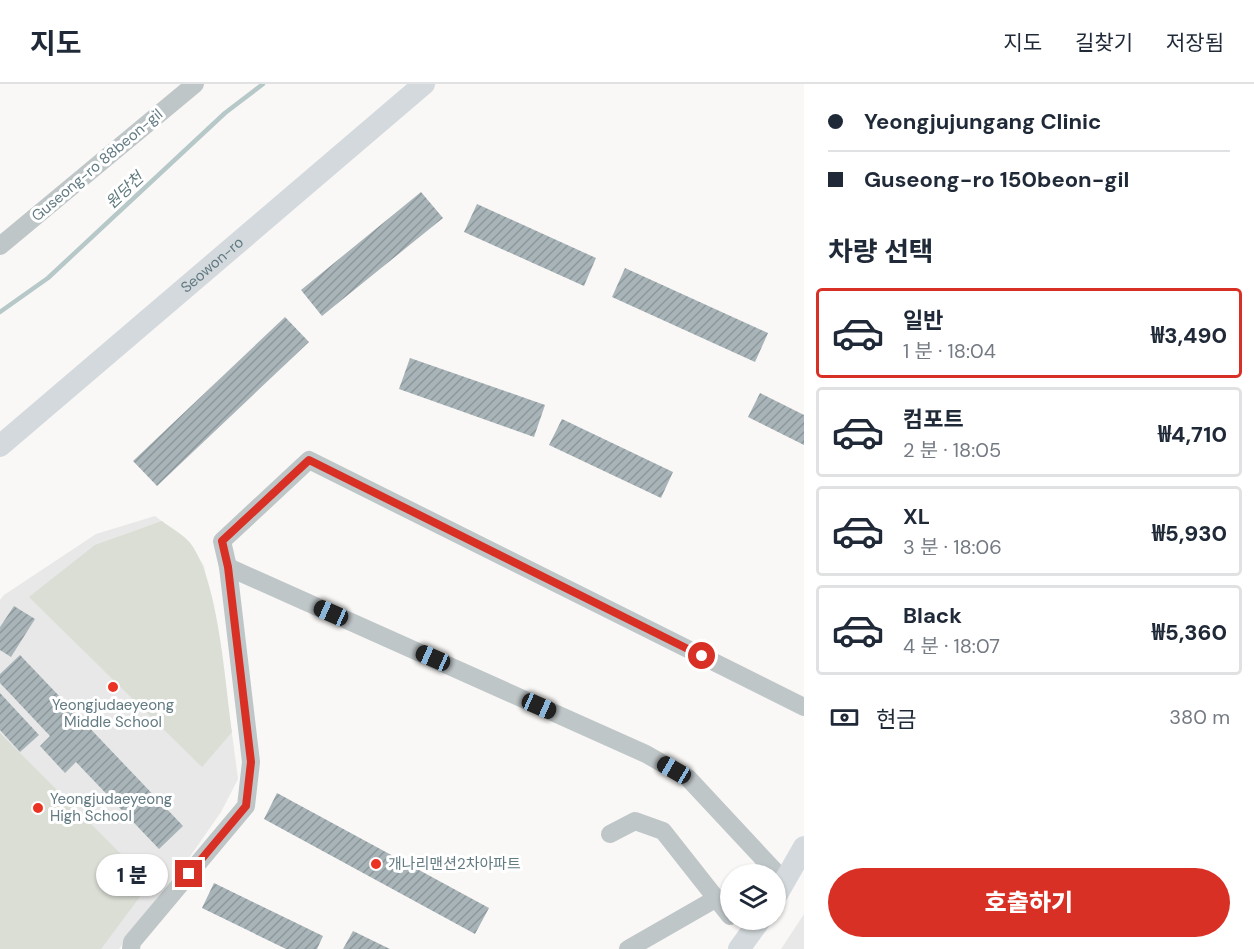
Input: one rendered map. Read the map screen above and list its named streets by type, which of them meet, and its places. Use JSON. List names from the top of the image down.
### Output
{
  "streets": {
    "main road": ["Seowon-ro"],
    "street": ["Guseong-ro 88beon-gil"]
  },
  "water": ["원당천"],
  "places": ["Yeongjudaeyeong Middle School", "Yeongjudaeyeong High School", "개나리맨션2차아파트"],
  "page": {
    "header": "지도",
    "nav": ["지도", "길찾기", "저장됨"],
    "banner": ["Yeongjujungang Clinic", "Guseong-ro 150beon-gil"],
    "heading": "차량 선택",
    "list": [
      {
        "name": "일반",
        "note": "1 분 · 18:04",
        "value": "₩3,490"
      },
      {
        "name": "컴포트",
        "note": "2 분 · 18:05",
        "value": "₩4,710"
      },
      {
        "name": "XL",
        "note": "3 분 · 18:06",
        "value": "₩5,930"
      },
      {
        "name": "Black",
        "note": "4 분 · 18:07",
        "value": "₩5,360"
      }
    ],
    "pay": ["현금", "380 m"],
    "bubble": "1 분",
    "buttons": "호출하기"
  }
}
